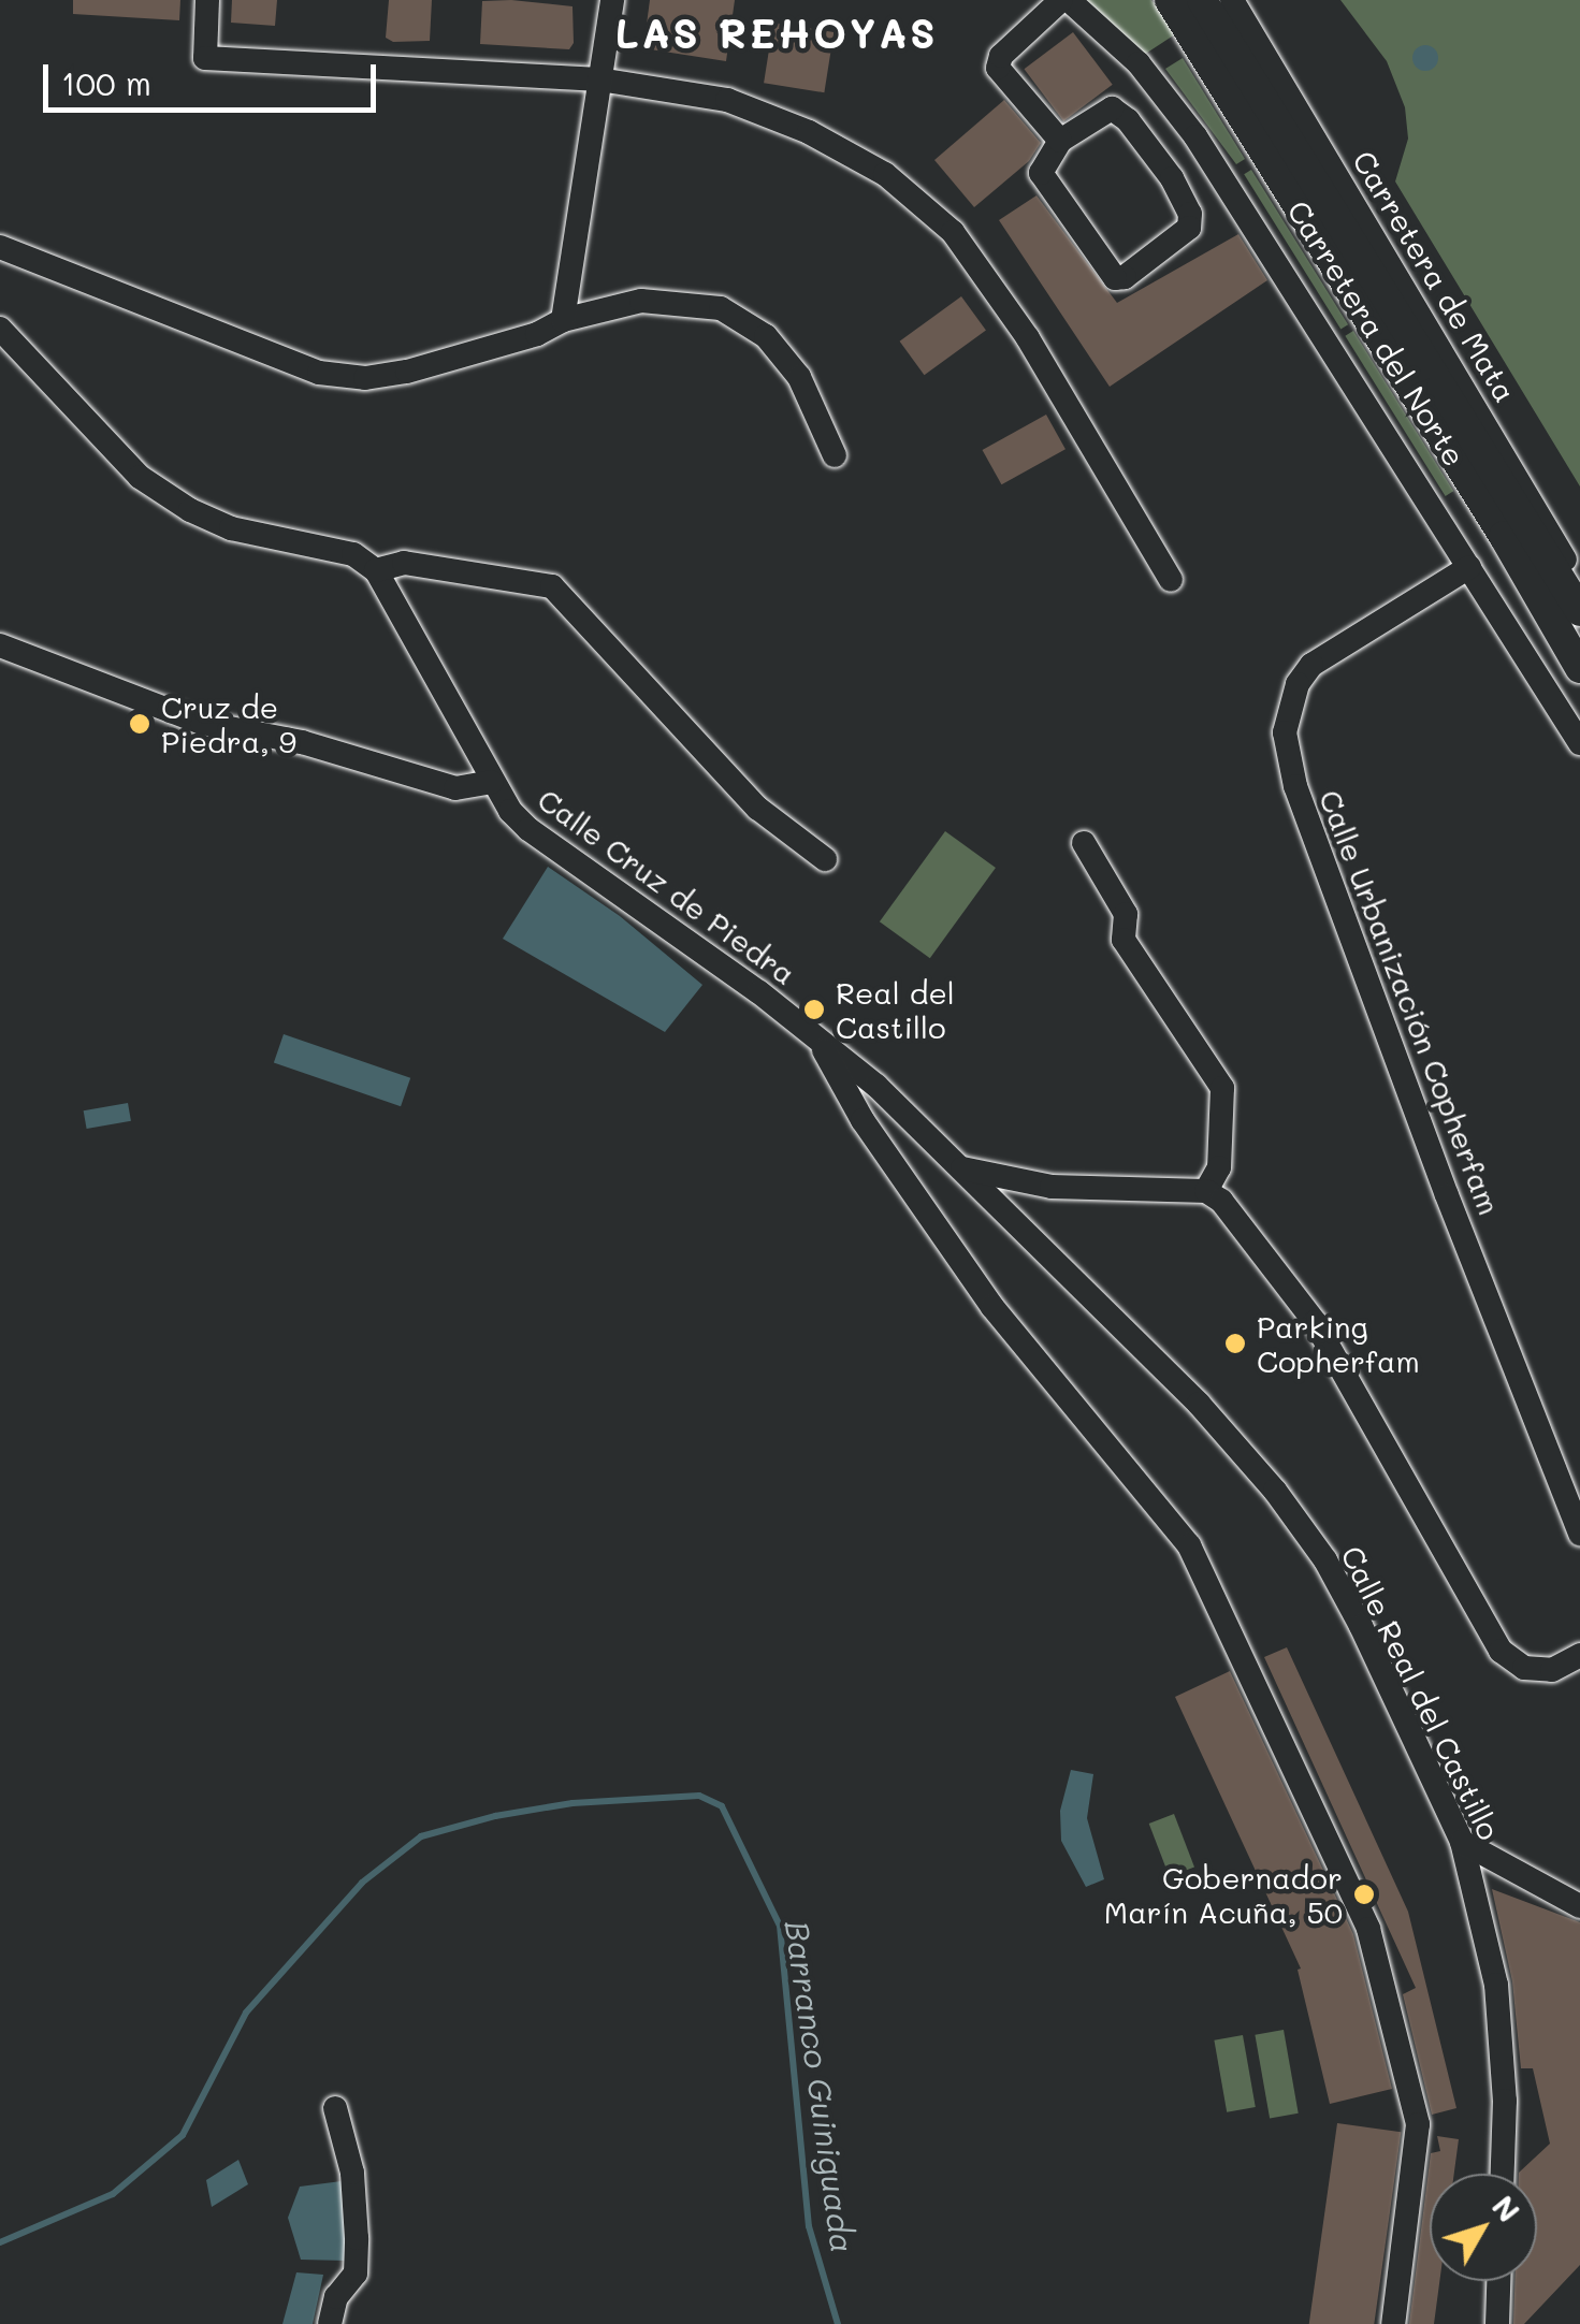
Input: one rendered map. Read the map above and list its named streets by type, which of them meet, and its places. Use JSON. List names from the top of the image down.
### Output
{
  "streets": {
    "street": [
      "Carretera de Mata",
      "Carretera del Norte",
      "Calle Cruz de Piedra",
      "Calle Urbanización Copherfam",
      "Calle Real del Castillo"
    ]
  },
  "crossings": [
    ["Calle Cruz de Piedra", "Calle Real del Castillo"]
  ],
  "districts": ["LAS REHOYAS"],
  "water": ["Barranco Guiniguada"],
  "places": [
    "Cruz de Piedra, 9",
    "Real del Castillo",
    "Parking Copherfam",
    "Gobernador Marín Acuña, 50"
  ],
  "scale_bar": "100 m",
  "north": "top right"
}
